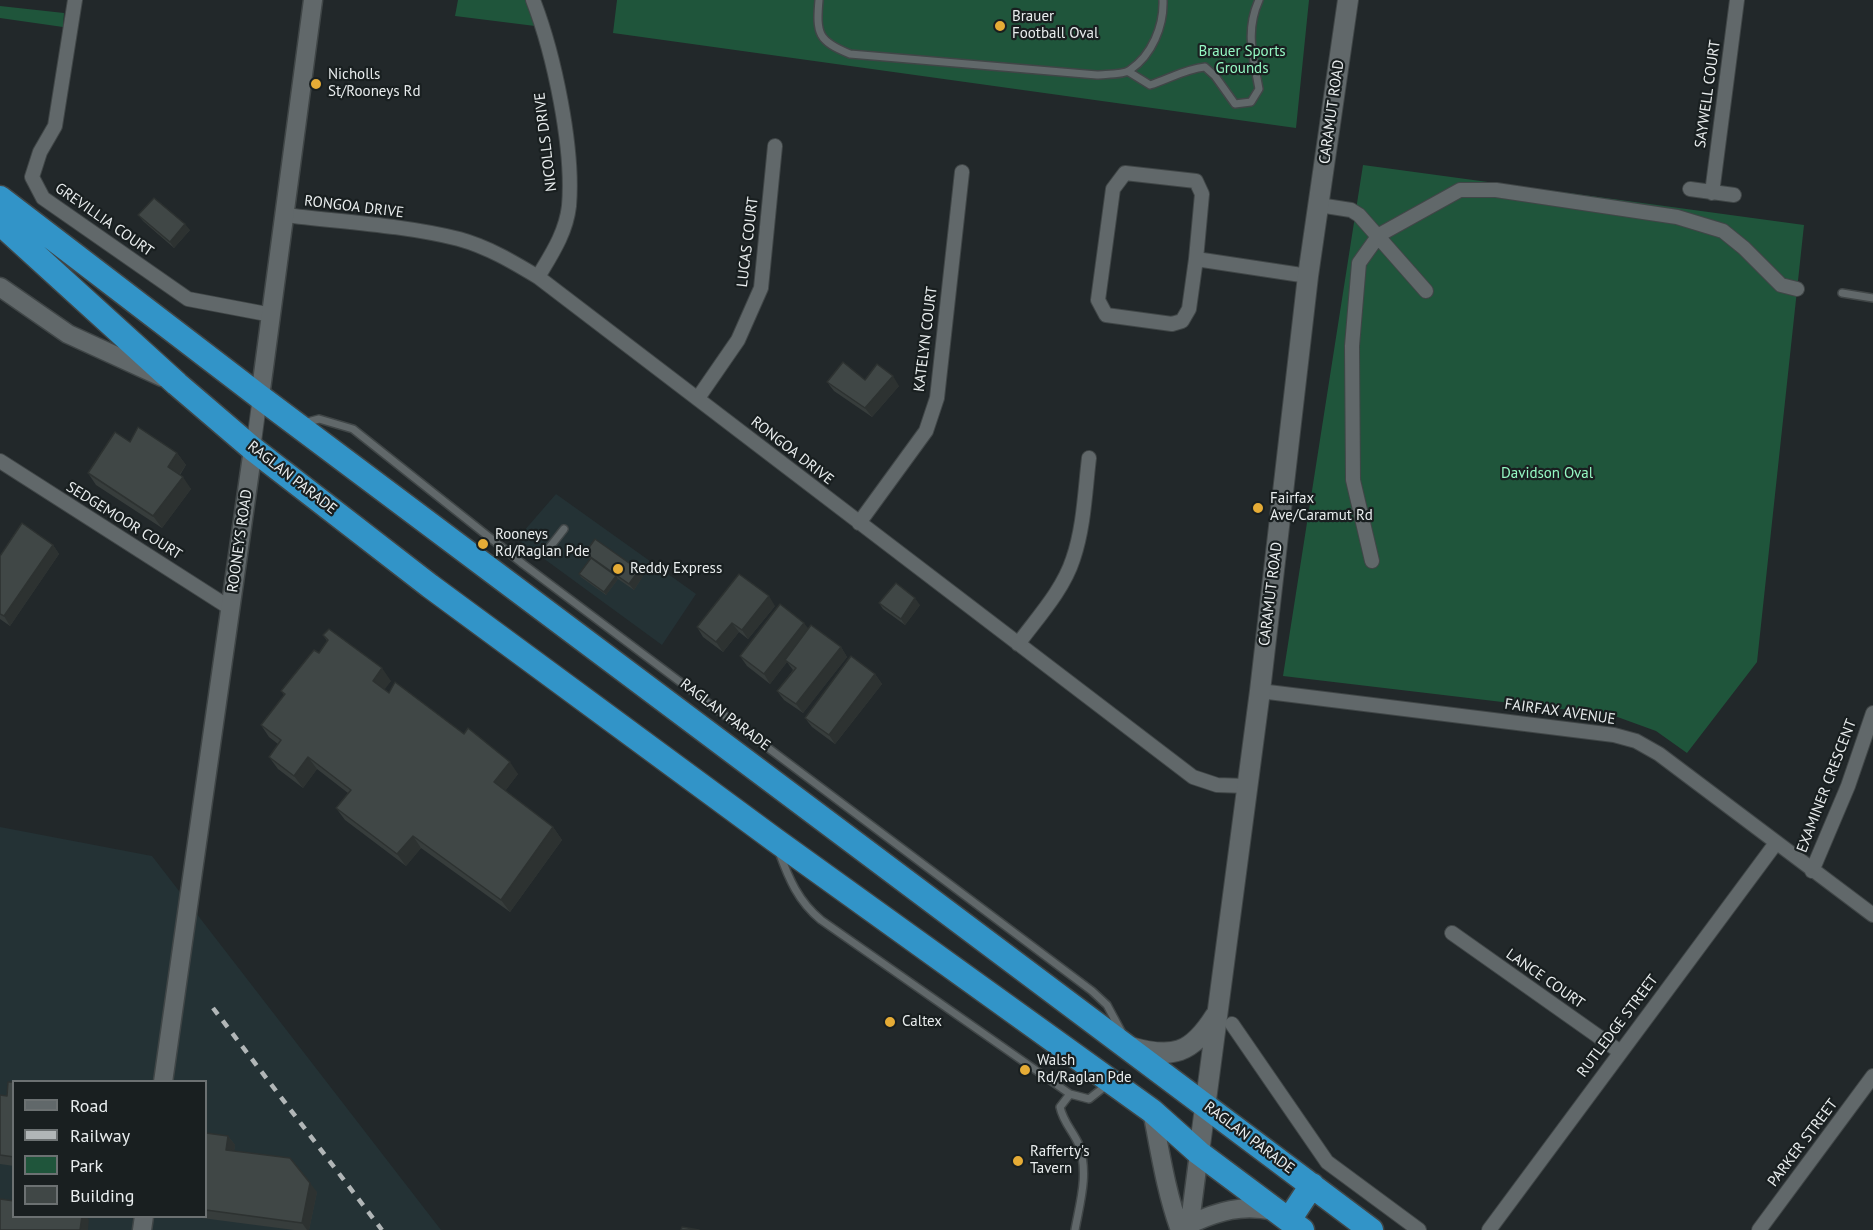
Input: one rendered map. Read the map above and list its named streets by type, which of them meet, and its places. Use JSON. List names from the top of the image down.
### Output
{
  "streets": {
    "highway": ["RAGLAN PARADE"],
    "main road": ["CARAMUT ROAD"],
    "street": [
      "SAYWELL COURT",
      "NICOLLS DRIVE",
      "RONGOA DRIVE",
      "GREVILLIA COURT",
      "LUCAS COURT",
      "KATELYN COURT",
      "SEDGEMOOR COURT",
      "ROONEYS ROAD",
      "FAIRFAX AVENUE",
      "EXAMINER CRESCENT",
      "LANCE COURT",
      "RUTLEDGE STREET",
      "PARKER STREET"
    ]
  },
  "crossings": [
    ["CARAMUT ROAD", "RONGOA DRIVE"],
    ["CARAMUT ROAD", "RAGLAN PARADE"],
    ["CARAMUT ROAD", "FAIRFAX AVENUE"],
    ["NICOLLS DRIVE", "RONGOA DRIVE"],
    ["RONGOA DRIVE", "LUCAS COURT"],
    ["RONGOA DRIVE", "KATELYN COURT"],
    ["RONGOA DRIVE", "ROONEYS ROAD"],
    ["GREVILLIA COURT", "ROONEYS ROAD"],
    ["RAGLAN PARADE", "ROONEYS ROAD"],
    ["SEDGEMOOR COURT", "ROONEYS ROAD"],
    ["FAIRFAX AVENUE", "EXAMINER CRESCENT"],
    ["FAIRFAX AVENUE", "RUTLEDGE STREET"],
    ["LANCE COURT", "RUTLEDGE STREET"]
  ],
  "parks": ["Brauer Sports Grounds", "Davidson Oval"],
  "places": [
    "Brauer Football Oval",
    "Nicholls St/Rooneys Rd",
    "Fairfax Ave/Caramut Rd",
    "Rooneys Rd/Raglan Pde",
    "Reddy Express",
    "Caltex",
    "Walsh Rd/Raglan Pde",
    "Rafferty's Tavern"
  ],
  "legend": [
    "Road",
    "Railway",
    "Park",
    "Building"
  ]
}
